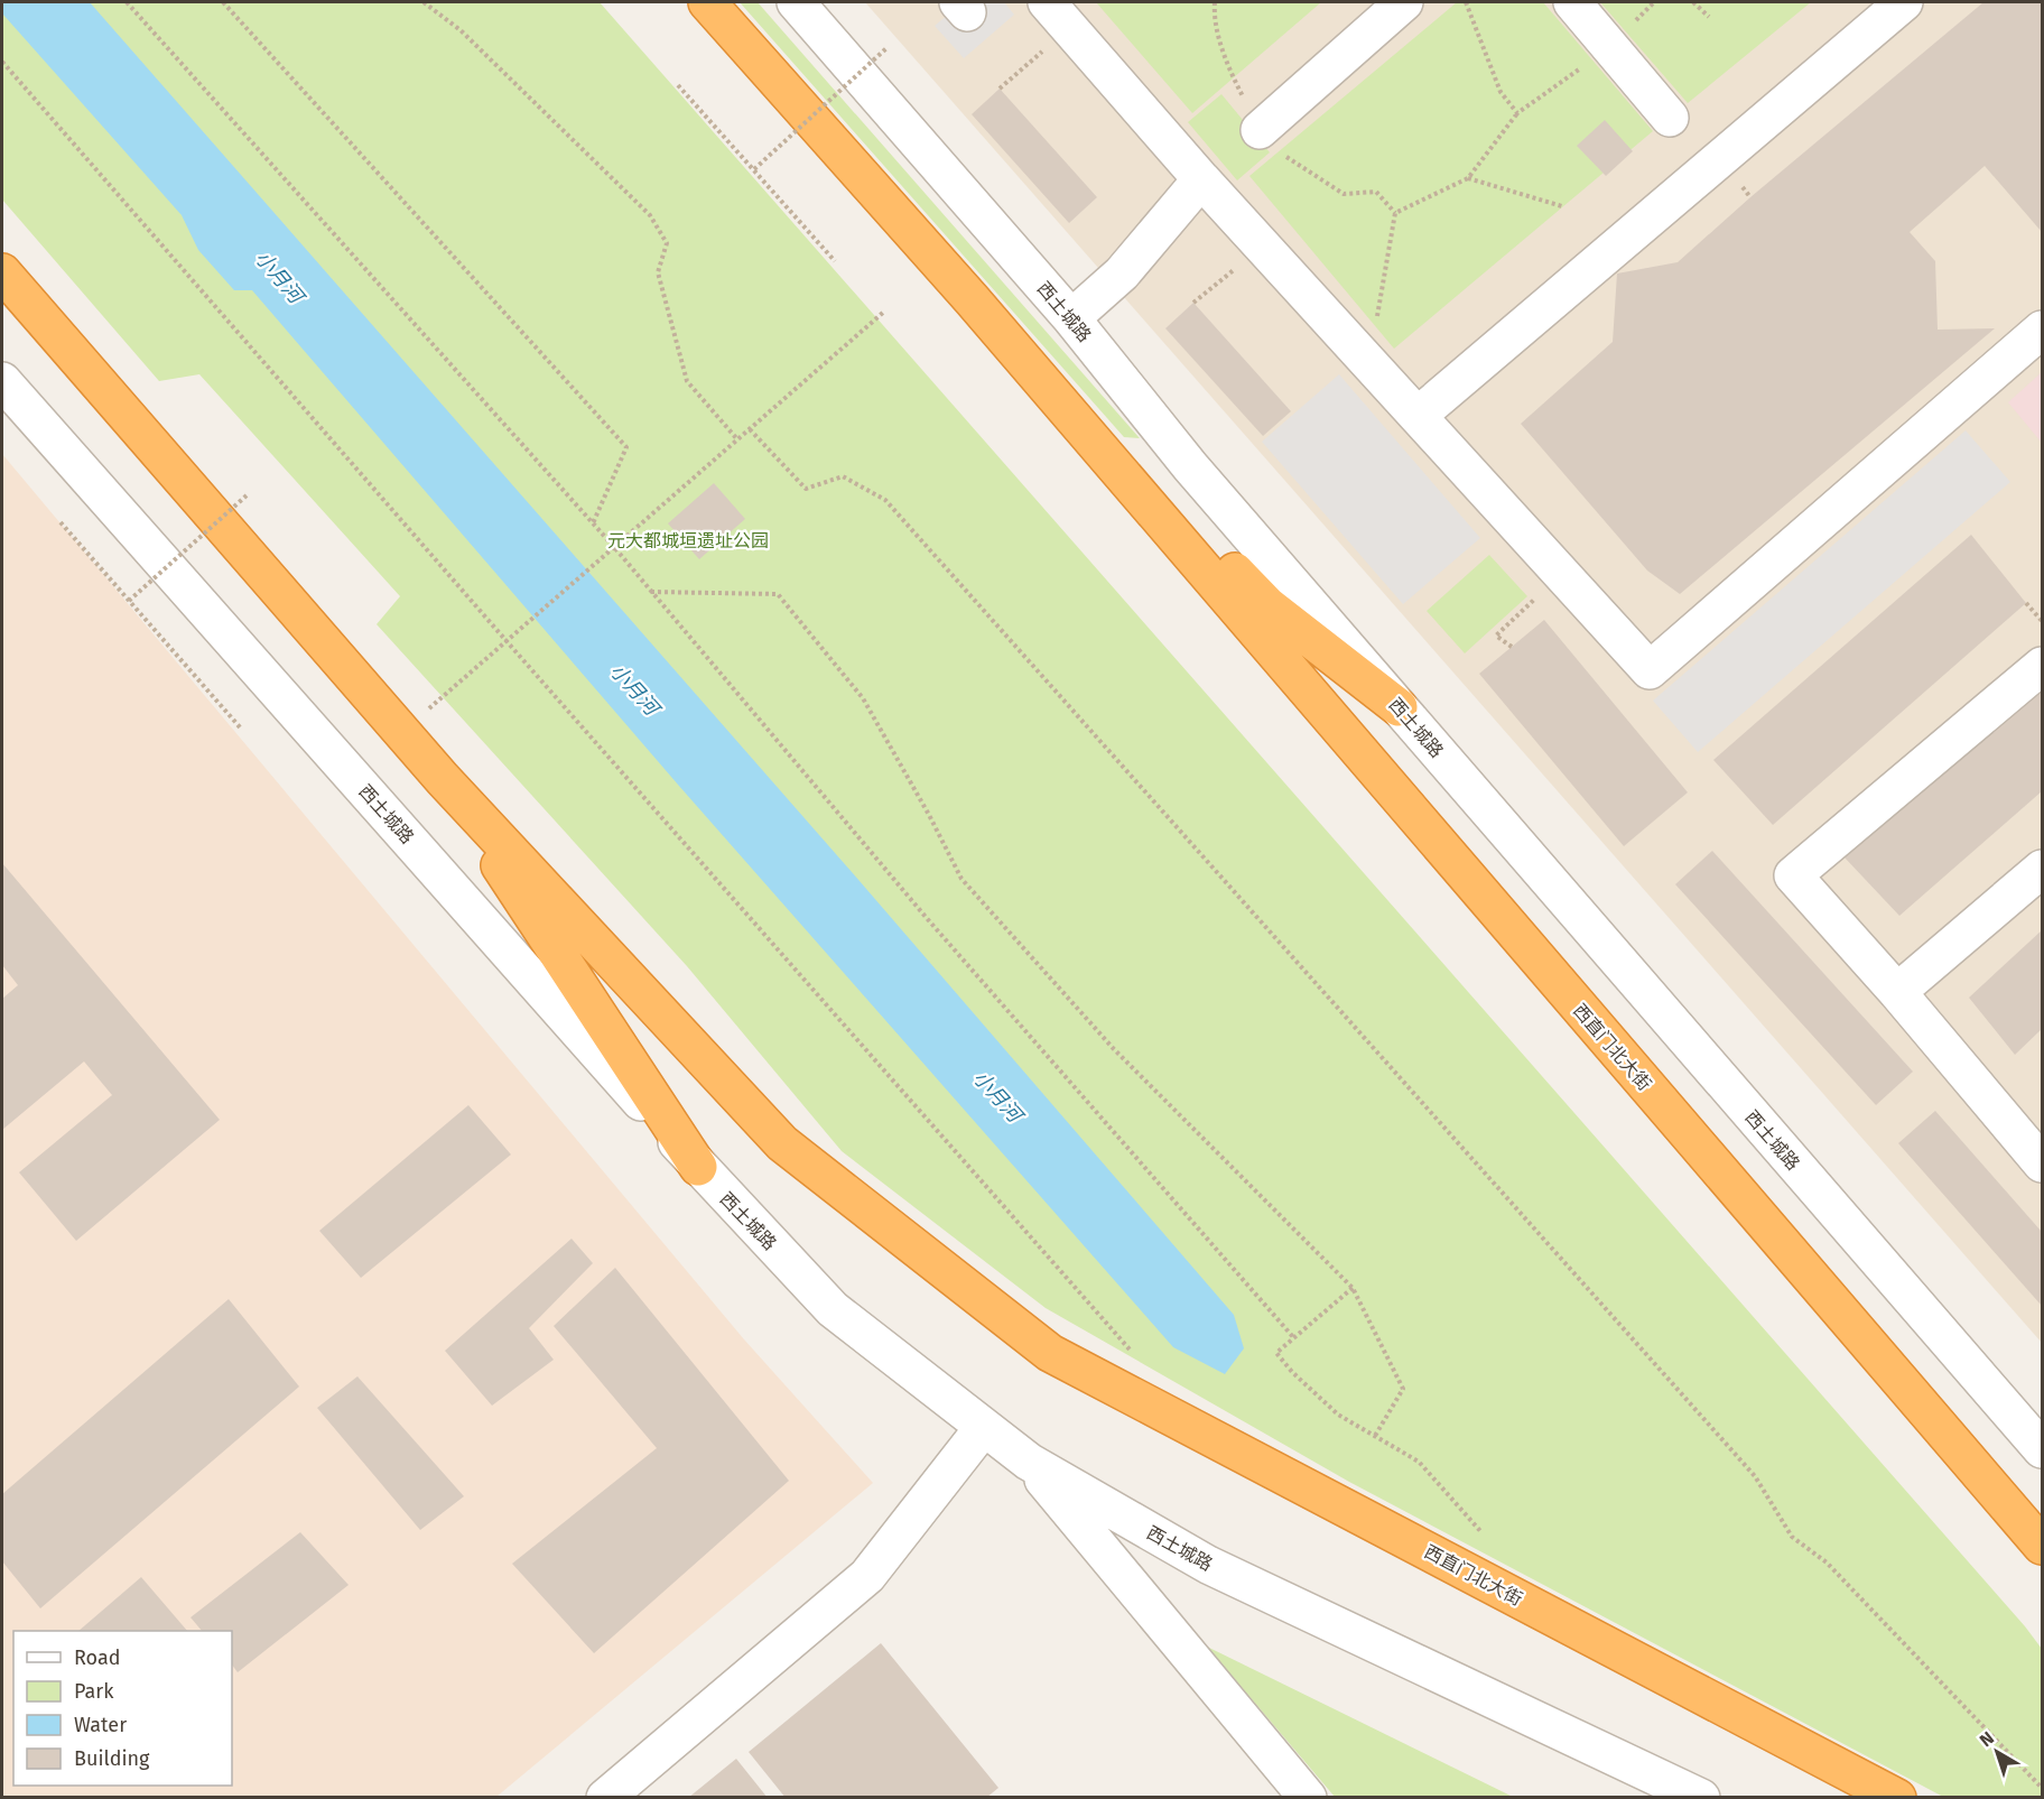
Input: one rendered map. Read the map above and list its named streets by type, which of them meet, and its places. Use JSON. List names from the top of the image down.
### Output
{
  "streets": {
    "highway": ["西直门北大街"],
    "street": ["西土城路"]
  },
  "water": ["小月河"],
  "parks": ["元大都城垣遗址公园"],
  "legend": [
    "Road",
    "Park",
    "Water",
    "Building"
  ],
  "north": "top left"
}
